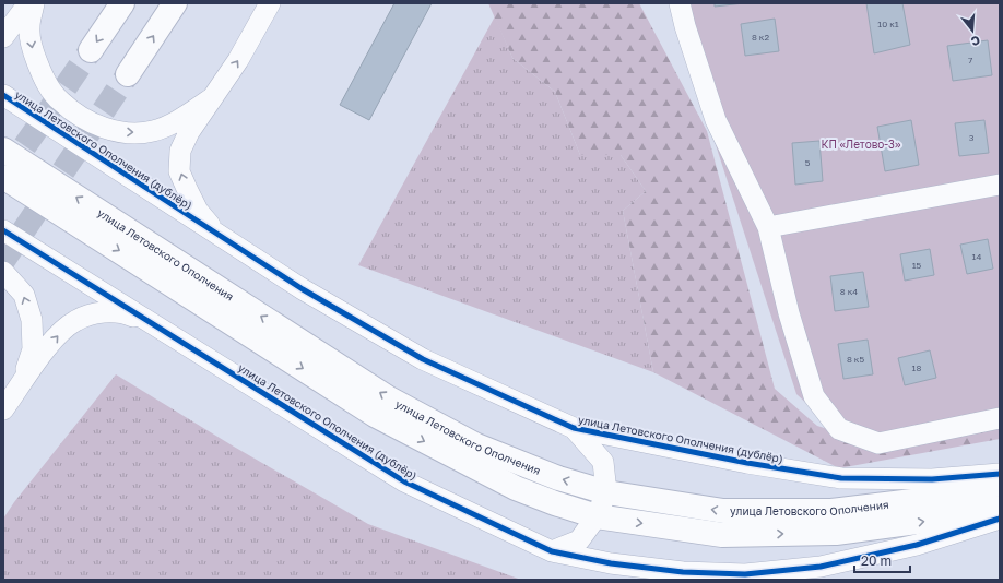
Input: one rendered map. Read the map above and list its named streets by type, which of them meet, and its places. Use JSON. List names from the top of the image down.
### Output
{
  "streets": {
    "main road": ["улица Летовского Ополчения"],
    "street": ["улица Летовского Ополчения (дублёр)"]
  },
  "parks": ["КП «Летово-3»"],
  "house_numbers": [
    "10 к1",
    "8 к2",
    "7",
    "3",
    "5",
    "14",
    "15",
    "8 к4",
    "8 к5",
    "18"
  ],
  "scale_bar": "20 m",
  "north": "bottom"
}
